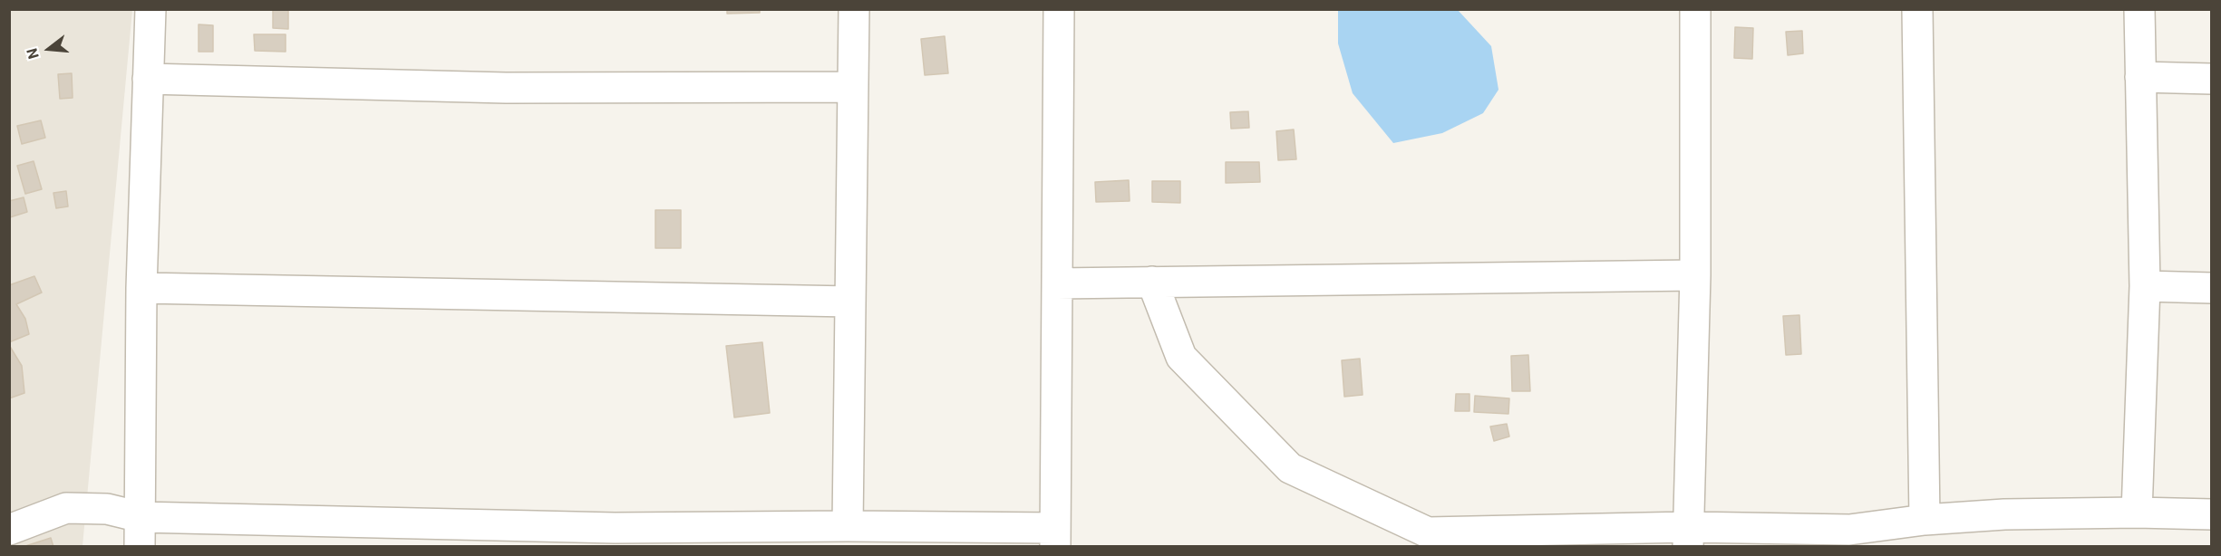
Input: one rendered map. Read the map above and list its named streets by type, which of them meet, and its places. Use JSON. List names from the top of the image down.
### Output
{
  "north": "left"
}
